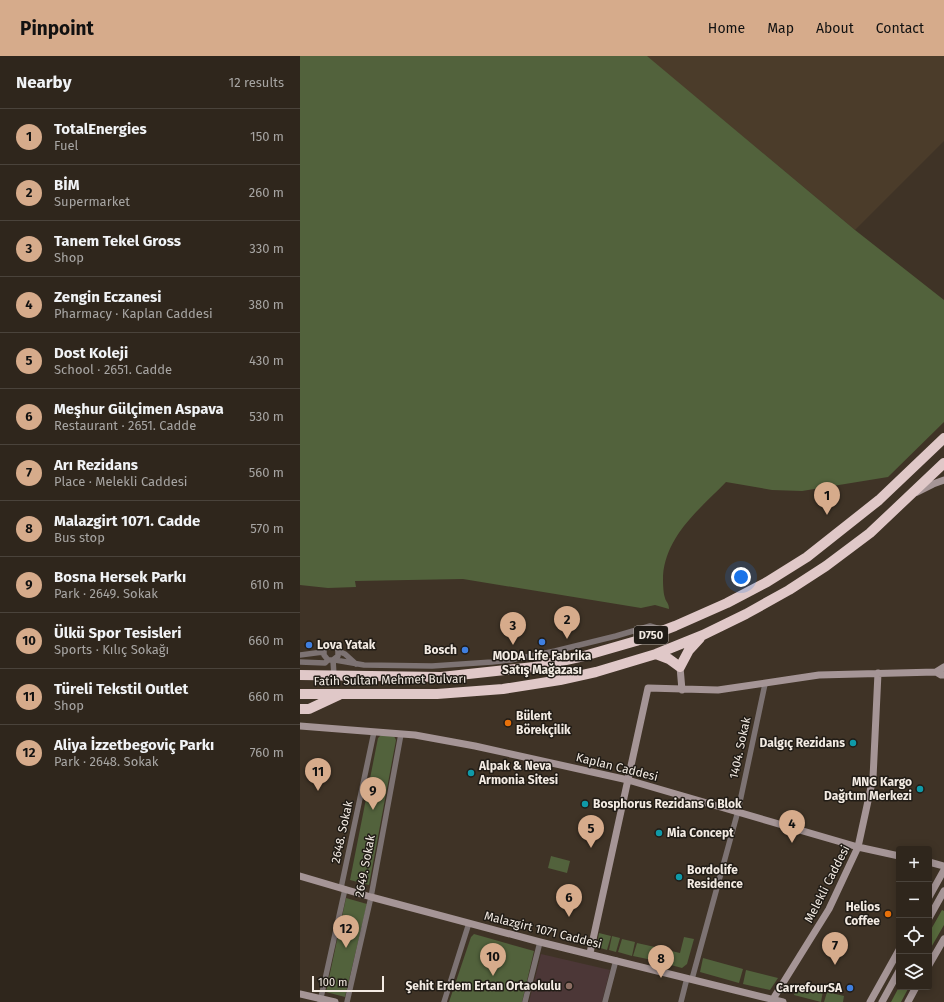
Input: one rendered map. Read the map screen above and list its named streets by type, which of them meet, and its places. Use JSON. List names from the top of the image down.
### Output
{
  "streets": {
    "highway": ["D750", "Fatih Sultan Mehmet Bulvarı"],
    "street": [
      "1404. Sokak",
      "Kaplan Caddesi",
      "2648. Sokak",
      "2649. Sokak",
      "Melekli Caddesi",
      "Malazgirt 1071 Caddesi"
    ]
  },
  "crossings": [
    ["1404. Sokak", "Kaplan Caddesi"],
    ["1404. Sokak", "Malazgirt 1071 Caddesi"],
    ["Kaplan Caddesi", "2648. Sokak"],
    ["Kaplan Caddesi", "2649. Sokak"],
    ["Kaplan Caddesi", "Melekli Caddesi"],
    ["2648. Sokak", "Malazgirt 1071 Caddesi"],
    ["2649. Sokak", "Malazgirt 1071 Caddesi"],
    ["Melekli Caddesi", "Malazgirt 1071 Caddesi"]
  ],
  "places": [
    "MODA Life Fabrika Satış Mağazası",
    "Lova Yatak",
    "Bosch",
    "Bülent Börekçilik",
    "Dalgıç Rezidans",
    "Alpak & Neva Armonia Sitesi",
    "MNG Kargo Dağıtım Merkezi",
    "Bosphorus Rezidans G Blok",
    "Mia Concept",
    "Bordolife Residence",
    "Helios Coffee",
    "Şehit Erdem Ertan Ortaokulu",
    "CarrefourSA"
  ],
  "scale_bar": "100 m",
  "page": {
    "header": "Pinpoint",
    "nav": [
      "Home",
      "Map",
      "About",
      "Contact"
    ],
    "heading": ["Nearby", "12 results"],
    "list": [
      {
        "mark": "1",
        "name": "TotalEnergies",
        "note": "Fuel",
        "value": "150 m"
      },
      {
        "mark": "2",
        "name": "BİM",
        "note": "Supermarket",
        "value": "260 m"
      },
      {
        "mark": "3",
        "name": "Tanem Tekel Gross",
        "note": "Shop",
        "value": "330 m"
      },
      {
        "mark": "4",
        "name": "Zengin Eczanesi",
        "note": "Pharmacy · Kaplan Caddesi",
        "value": "380 m"
      },
      {
        "mark": "5",
        "name": "Dost Koleji",
        "note": "School · 2651. Cadde",
        "value": "430 m"
      },
      {
        "mark": "6",
        "name": "Meşhur Gülçimen Aspava",
        "note": "Restaurant · 2651. Cadde",
        "value": "530 m"
      },
      {
        "mark": "7",
        "name": "Arı Rezidans",
        "note": "Place · Melekli Caddesi",
        "value": "560 m"
      },
      {
        "mark": "8",
        "name": "Malazgirt 1071. Cadde",
        "note": "Bus stop",
        "value": "570 m"
      },
      {
        "mark": "9",
        "name": "Bosna Hersek Parkı",
        "note": "Park · 2649. Sokak",
        "value": "610 m"
      },
      {
        "mark": "10",
        "name": "Ülkü Spor Tesisleri",
        "note": "Sports · Kılıç Sokağı",
        "value": "660 m"
      },
      {
        "mark": "11",
        "name": "Türeli Tekstil Outlet",
        "note": "Shop",
        "value": "660 m"
      },
      {
        "mark": "12",
        "name": "Aliya İzzetbegoviç Parkı",
        "note": "Park · 2648. Sokak",
        "value": "760 m"
      }
    ],
    "pins": [
      "1",
      "2",
      "3",
      "11",
      "9",
      "4",
      "5",
      "6",
      "12",
      "7",
      "10",
      "8"
    ],
    "map_buttons": ["+", "−"],
    "scale": "100 m"
  }
}
